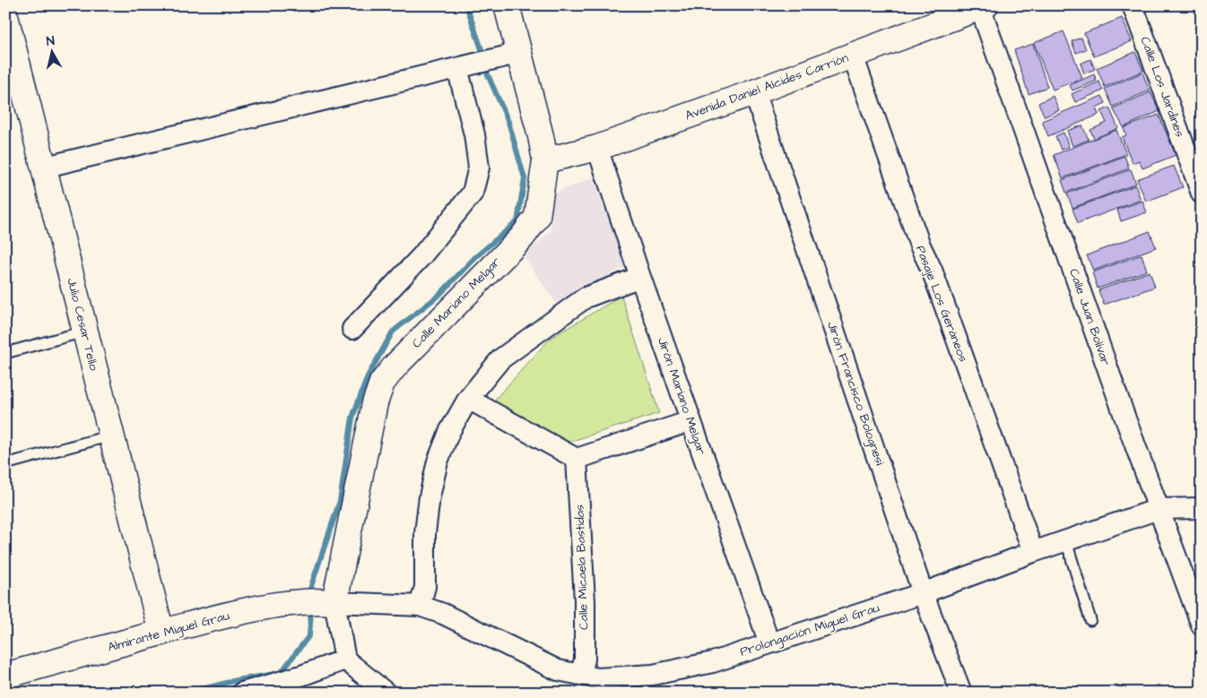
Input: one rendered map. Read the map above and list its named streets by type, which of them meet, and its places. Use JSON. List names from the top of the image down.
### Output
{
  "streets": {
    "street": [
      "Avenida Daniel Alcides Carrión",
      "Calle Los Jardines",
      "Calle Mariano Melgar",
      "Pasaje Los Geráneos",
      "Calle Juan Bolívar",
      "Julio Cesar Tello",
      "Jirón Francisco Bolognesi",
      "Jirón Mariano Melgar",
      "Calle Micaela Bastidas",
      "Prolongación Miguel Grau",
      "Almirante Miguel Grau"
    ]
  },
  "crossings": [
    ["Avenida Daniel Alcides Carrión", "Calle Mariano Melgar"],
    ["Avenida Daniel Alcides Carrión", "Pasaje Los Geráneos"],
    ["Avenida Daniel Alcides Carrión", "Calle Juan Bolívar"],
    ["Avenida Daniel Alcides Carrión", "Jirón Francisco Bolognesi"],
    ["Avenida Daniel Alcides Carrión", "Jirón Mariano Melgar"],
    ["Calle Mariano Melgar", "Prolongación Miguel Grau"],
    ["Calle Mariano Melgar", "Almirante Miguel Grau"],
    ["Pasaje Los Geráneos", "Prolongación Miguel Grau"],
    ["Calle Juan Bolívar", "Prolongación Miguel Grau"],
    ["Julio Cesar Tello", "Almirante Miguel Grau"],
    ["Jirón Francisco Bolognesi", "Prolongación Miguel Grau"],
    ["Jirón Mariano Melgar", "Prolongación Miguel Grau"],
    ["Calle Micaela Bastidas", "Prolongación Miguel Grau"],
    ["Prolongación Miguel Grau", "Almirante Miguel Grau"]
  ],
  "north": "top"
}
